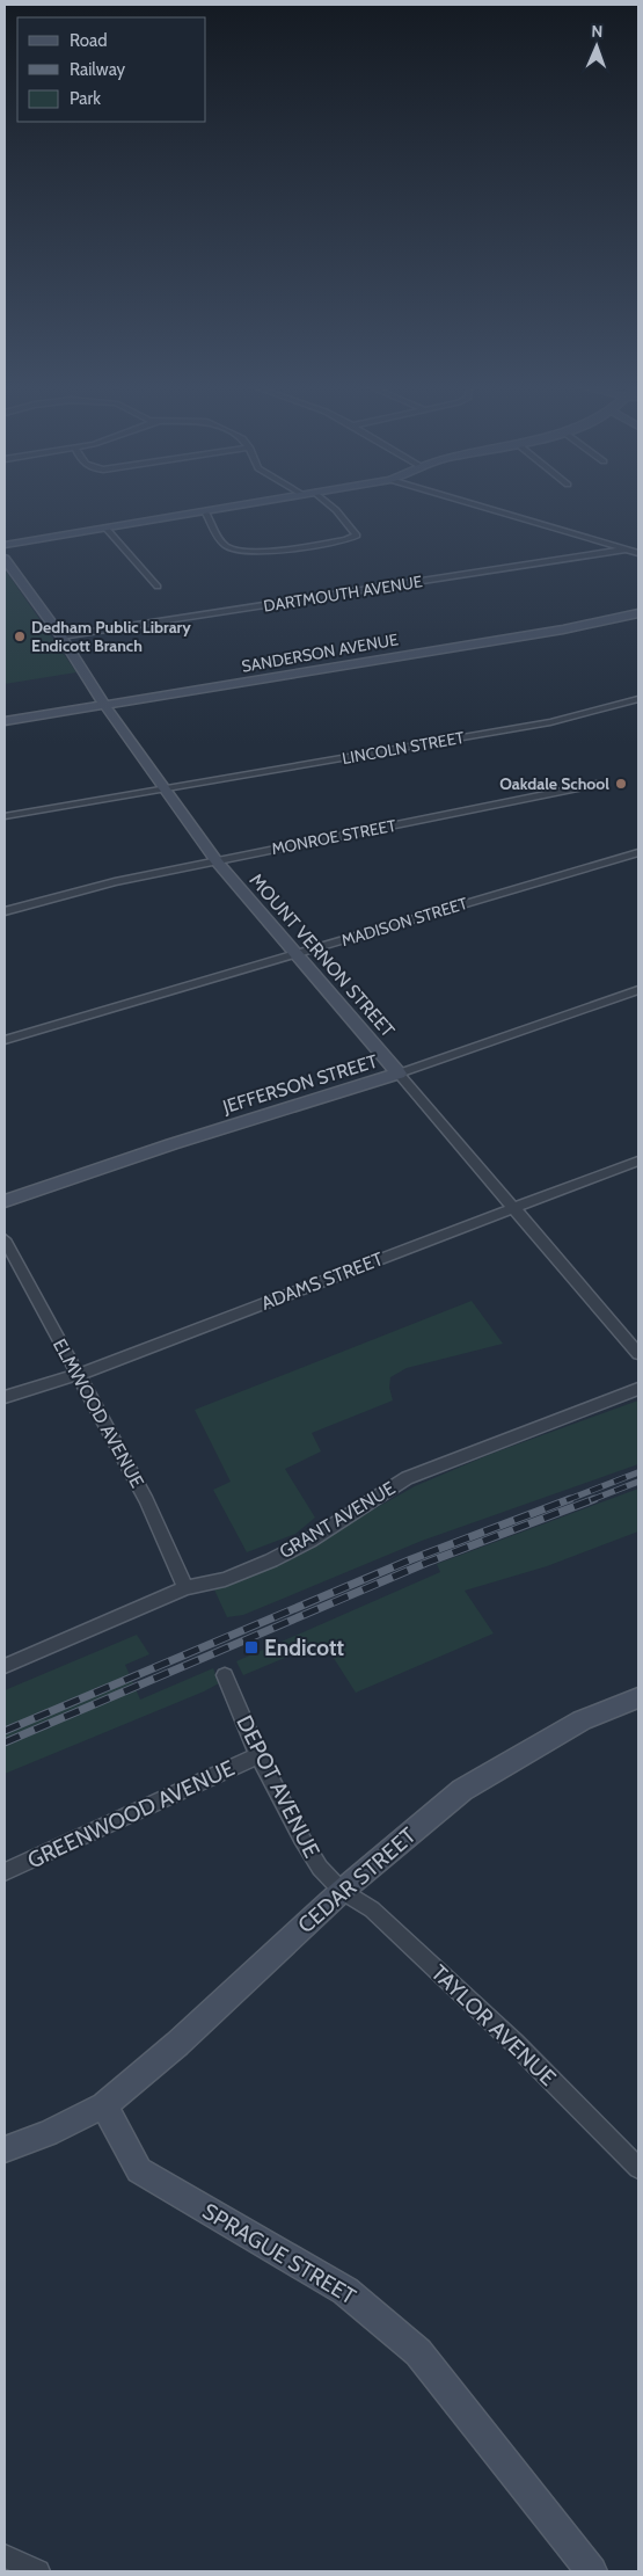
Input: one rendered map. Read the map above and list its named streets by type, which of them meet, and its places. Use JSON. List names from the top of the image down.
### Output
{
  "streets": {
    "street": [
      "DARTMOUTH AVENUE",
      "SANDERSON AVENUE",
      "LINCOLN STREET",
      "MONROE STREET",
      "MADISON STREET",
      "MOUNT VERNON STREET",
      "JEFFERSON STREET",
      "ADAMS STREET",
      "ELMWOOD AVENUE",
      "GRANT AVENUE",
      "DEPOT AVENUE",
      "GREENWOOD AVENUE",
      "CEDAR STREET",
      "TAYLOR AVENUE",
      "SPRAGUE STREET"
    ]
  },
  "crossings": [
    ["DARTMOUTH AVENUE", "MOUNT VERNON STREET"],
    ["SANDERSON AVENUE", "MOUNT VERNON STREET"],
    ["LINCOLN STREET", "MOUNT VERNON STREET"],
    ["MONROE STREET", "MOUNT VERNON STREET"],
    ["MADISON STREET", "MOUNT VERNON STREET"],
    ["MOUNT VERNON STREET", "JEFFERSON STREET"],
    ["MOUNT VERNON STREET", "ADAMS STREET"],
    ["ADAMS STREET", "ELMWOOD AVENUE"],
    ["ELMWOOD AVENUE", "GRANT AVENUE"],
    ["DEPOT AVENUE", "GREENWOOD AVENUE"],
    ["DEPOT AVENUE", "CEDAR STREET"],
    ["DEPOT AVENUE", "TAYLOR AVENUE"],
    ["CEDAR STREET", "TAYLOR AVENUE"],
    ["CEDAR STREET", "SPRAGUE STREET"]
  ],
  "places": {
    "other": ["Dedham Public Library Endicott Branch", "Oakdale School"],
    "transit": ["Endicott"]
  },
  "legend": ["Road", "Railway", "Park"],
  "north": "top"
}
